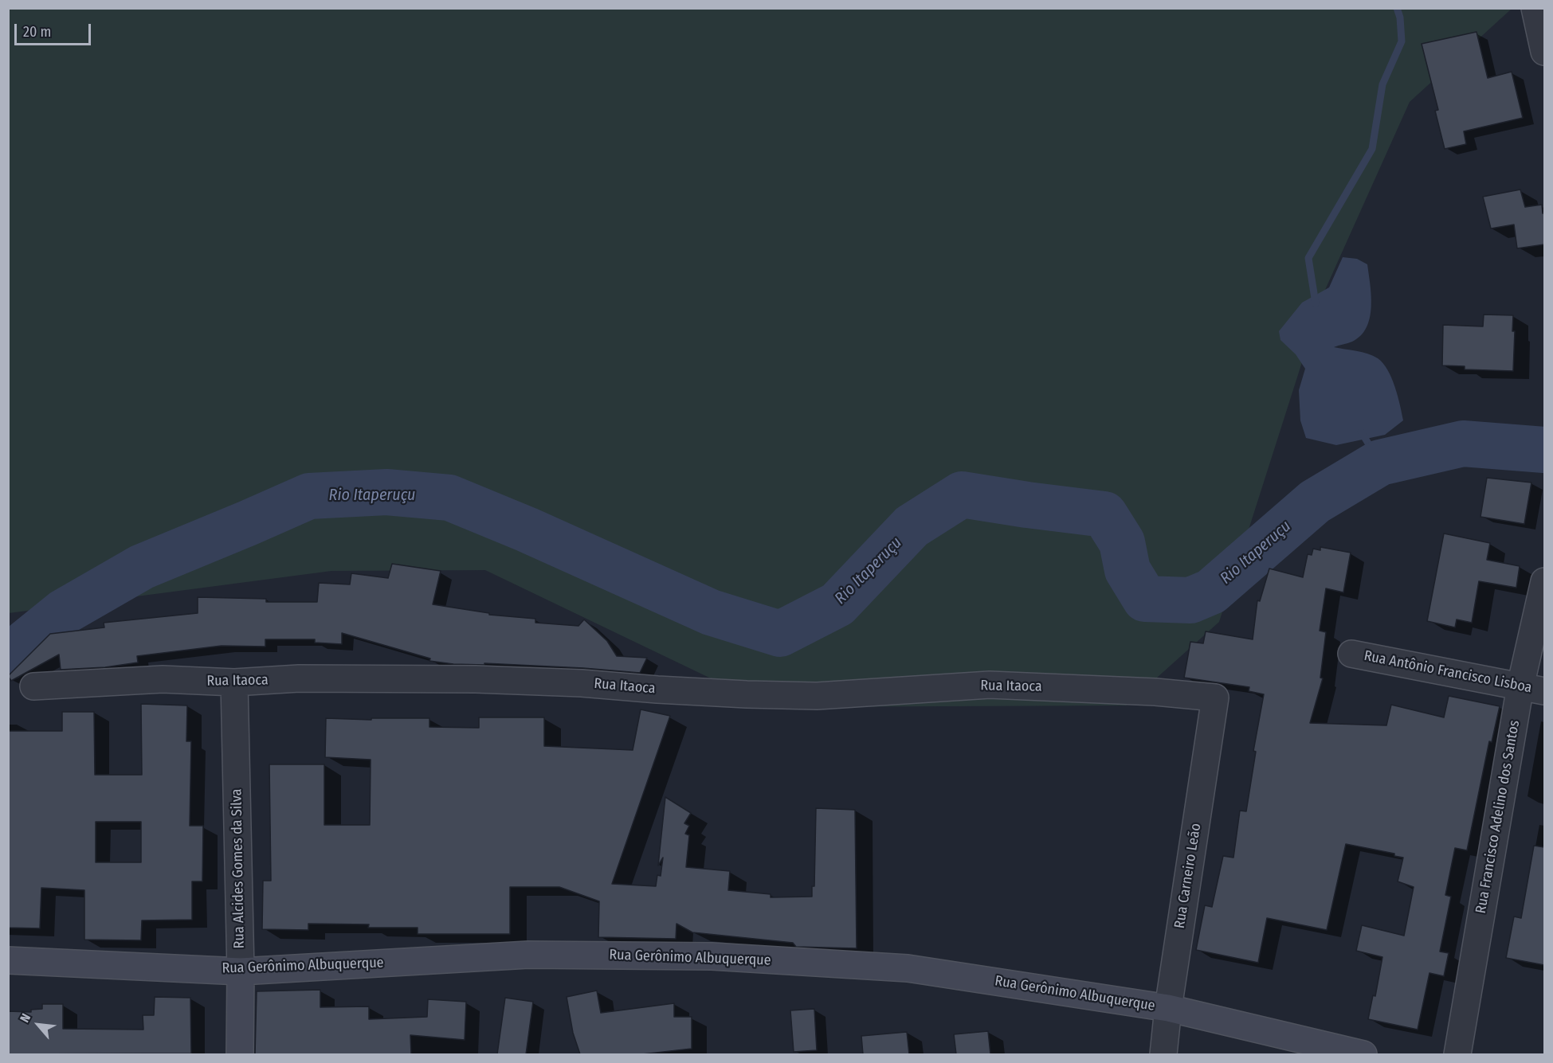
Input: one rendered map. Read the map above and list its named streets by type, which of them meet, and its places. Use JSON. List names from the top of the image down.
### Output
{
  "streets": {
    "street": [
      "Rua Antônio Francisco Lisboa",
      "Rua Itaoca",
      "Rua Francisco Adelino dos Santos",
      "Rua Alcides Gomes da Silva",
      "Rua Carneiro Leão",
      "Rua Gerônimo Albuquerque"
    ]
  },
  "crossings": [
    ["Rua Antônio Francisco Lisboa", "Rua Francisco Adelino dos Santos"],
    ["Rua Itaoca", "Rua Alcides Gomes da Silva"],
    ["Rua Itaoca", "Rua Carneiro Leão"],
    ["Rua Alcides Gomes da Silva", "Rua Gerônimo Albuquerque"],
    ["Rua Carneiro Leão", "Rua Gerônimo Albuquerque"]
  ],
  "water": ["Rio Itaperuçu"],
  "scale_bar": "20 m",
  "north": "top left"
}
